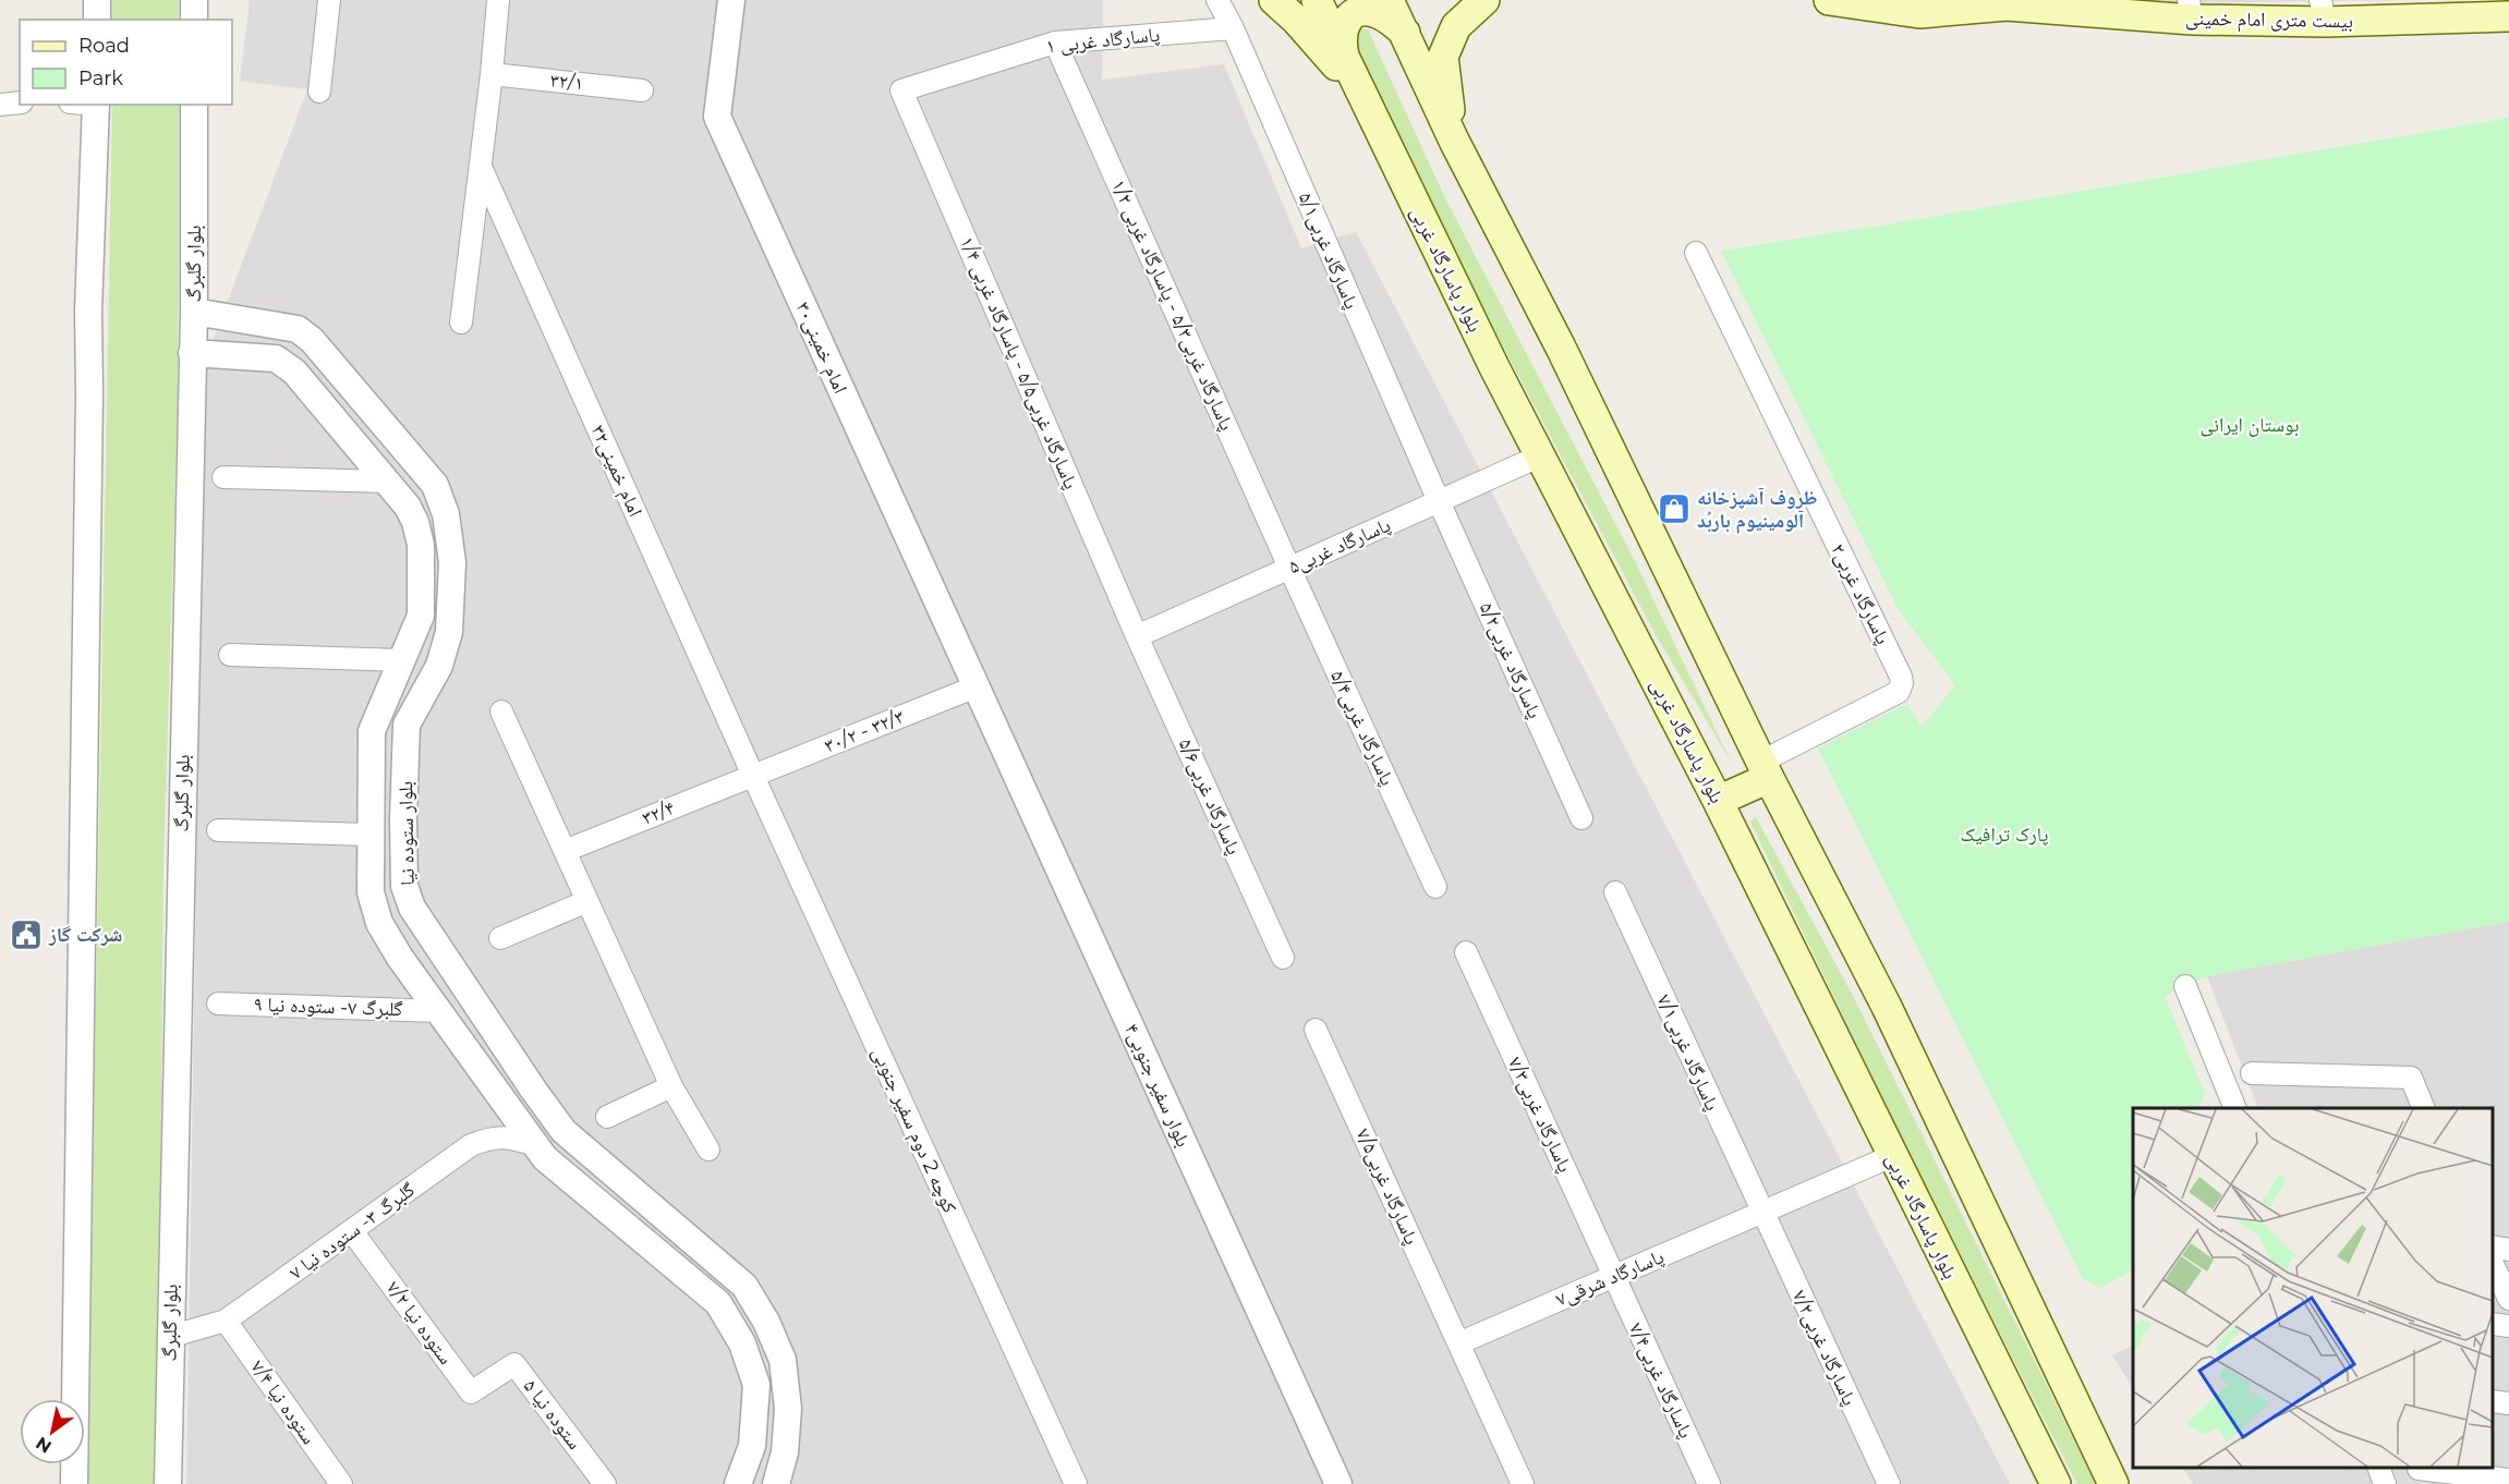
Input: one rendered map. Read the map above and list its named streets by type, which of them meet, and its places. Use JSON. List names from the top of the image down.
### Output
{
  "streets": {
    "main road": ["بیست متری امام خمینی", "بلوار پاسارگاد غربی"],
    "street": [
      "پاسارگاد غربی ۱",
      "۳۲/۱",
      "پاسارگاد غربی۵/۱",
      "بلوار گلبرگ",
      "پاسارگاد غربی۵/۳ - پاسارگاد غربی ۱/۲",
      "امام خمینی۳۰",
      "پاسارگاد غربی۵/۵ - پاسارگاد غربی ۱/۴",
      "امام خمینی۳۲",
      "پاسارگاد غربی۵",
      "پاسارگاد غربی۲",
      "پاسارگاد غربی۵/۲",
      "پاسارگاد غربی۵/۴",
      "۳۰/۲ - ۳۲/۳",
      "پاسارگاد غربی۵/۶",
      "۳۲/۴",
      "بلوار ستوده نیا",
      "گلبرگ ۷- ستوده نیا ۹",
      "پاسارگاد غربی۷/۱",
      "بلوار سفیر جنوبی۴",
      "پاسارگاد غربی۷/۳",
      "کوچه 2 دوم سفیر جنوبی",
      "پاسارگاد غربی۷/۵",
      "گلبرگ ۳- ستوده نیا ۷",
      "پاسارگاد شرقی۷",
      "ستوده نیا ۷/۲",
      "پاسارگاد غربی۷/۲",
      "پاسارگاد غربی۷/۴",
      "ستوده نیا ۷/۴",
      "ستوده نیا ۵"
    ]
  },
  "crossings": [
    ["پاسارگاد غربی ۱", "پاسارگاد غربی۵/۱"],
    ["پاسارگاد غربی ۱", "پاسارگاد غربی۵/۳ - پاسارگاد غربی ۱/۲"],
    ["پاسارگاد غربی ۱", "پاسارگاد غربی۵/۵ - پاسارگاد غربی ۱/۴"],
    ["پاسارگاد غربی۵/۱", "پاسارگاد غربی۵"],
    ["پاسارگاد غربی۵/۱", "پاسارگاد غربی۵/۲"],
    ["بلوار گلبرگ", "بلوار ستوده نیا"],
    ["بلوار گلبرگ", "گلبرگ ۳- ستوده نیا ۷"],
    ["بلوار پاسارگاد غربی", "پاسارگاد غربی۵"],
    ["بلوار پاسارگاد غربی", "پاسارگاد شرقی۷"],
    ["پاسارگاد غربی۵/۳ - پاسارگاد غربی ۱/۲", "پاسارگاد غربی۵"],
    ["پاسارگاد غربی۵/۳ - پاسارگاد غربی ۱/۲", "پاسارگاد غربی۵/۴"],
    ["امام خمینی۳۰", "۳۰/۲ - ۳۲/۳"],
    ["امام خمینی۳۰", "بلوار سفیر جنوبی۴"],
    ["پاسارگاد غربی۵/۵ - پاسارگاد غربی ۱/۴", "پاسارگاد غربی۵"],
    ["پاسارگاد غربی۵/۵ - پاسارگاد غربی ۱/۴", "پاسارگاد غربی۵/۶"],
    ["امام خمینی۳۲", "۳۰/۲ - ۳۲/۳"],
    ["امام خمینی۳۲", "۳۲/۴"],
    ["امام خمینی۳۲", "کوچه 2 دوم سفیر جنوبی"],
    ["پاسارگاد غربی۵", "پاسارگاد غربی۵/۲"],
    ["پاسارگاد غربی۵", "پاسارگاد غربی۵/۴"],
    ["پاسارگاد غربی۵", "پاسارگاد غربی۵/۶"],
    ["۳۰/۲ - ۳۲/۳", "۳۲/۴"],
    ["۳۰/۲ - ۳۲/۳", "بلوار سفیر جنوبی۴"],
    ["۳۰/۲ - ۳۲/۳", "کوچه 2 دوم سفیر جنوبی"],
    ["۳۲/۴", "کوچه 2 دوم سفیر جنوبی"],
    ["بلوار ستوده نیا", "گلبرگ ۷- ستوده نیا ۹"],
    ["بلوار ستوده نیا", "گلبرگ ۳- ستوده نیا ۷"],
    ["پاسارگاد غربی۷/۱", "پاسارگاد شرقی۷"],
    ["پاسارگاد غربی۷/۱", "پاسارگاد غربی۷/۲"],
    ["پاسارگاد غربی۷/۳", "پاسارگاد شرقی۷"],
    ["پاسارگاد غربی۷/۳", "پاسارگاد غربی۷/۴"],
    ["پاسارگاد غربی۷/۵", "پاسارگاد شرقی۷"],
    ["گلبرگ ۳- ستوده نیا ۷", "ستوده نیا ۷/۲"],
    ["گلبرگ ۳- ستوده نیا ۷", "ستوده نیا ۷/۴"],
    ["پاسارگاد شرقی۷", "پاسارگاد غربی۷/۲"],
    ["پاسارگاد شرقی۷", "پاسارگاد غربی۷/۴"],
    ["ستوده نیا ۷/۲", "ستوده نیا ۵"]
  ],
  "parks": ["بوستان ایرانی", "پارک ترافیک"],
  "places": {
    "shop": ["ظروف آشپزخانه آلومینیوم باربُد"],
    "public building": ["شرکت گاز"]
  },
  "legend": ["Road", "Park"],
  "north": "bottom left"
}
